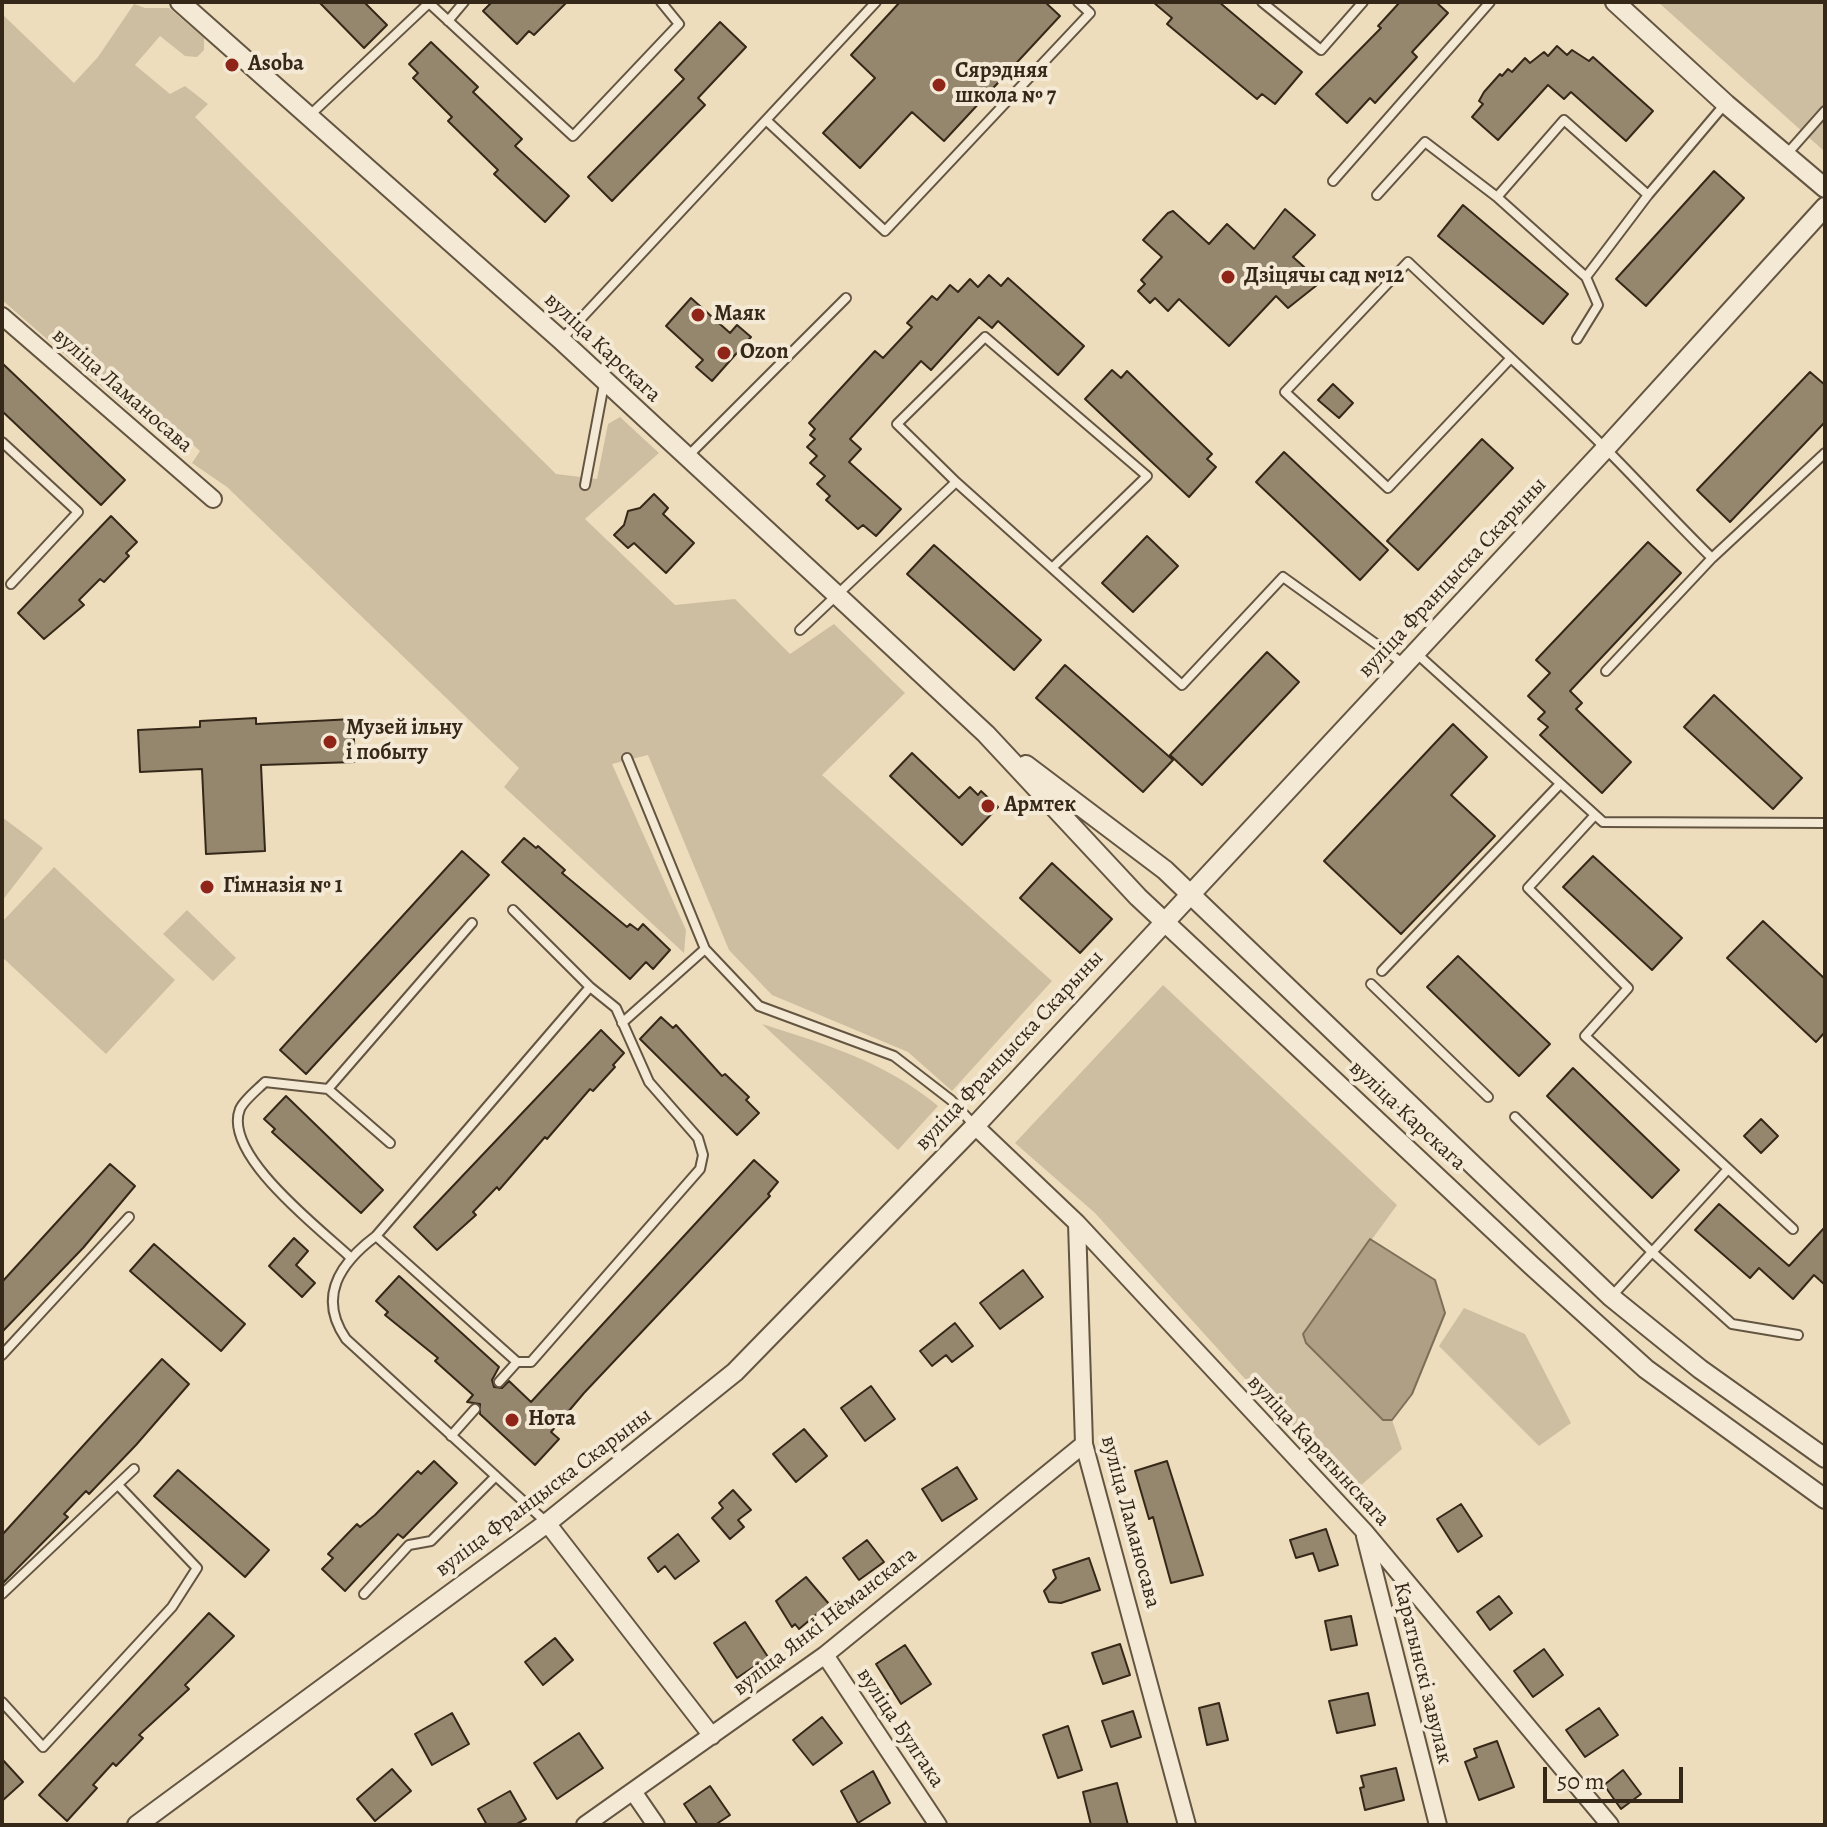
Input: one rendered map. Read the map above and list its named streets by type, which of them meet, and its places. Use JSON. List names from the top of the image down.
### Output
{
  "streets": {
    "street": [
      "вуліца Карскага",
      "вуліца Ламаносава",
      "вуліца Францыска Скарыны",
      "вуліца Каратынскага",
      "вуліца Янкі Нёманскага",
      "Каратынскі завулак",
      "вуліца Булгака"
    ]
  },
  "crossings": [
    ["вуліца Карскага", "вуліца Францыска Скарыны"],
    ["вуліца Ламаносава", "вуліца Каратынскага"],
    ["вуліца Ламаносава", "вуліца Янкі Нёманскага"],
    ["вуліца Францыска Скарыны", "вуліца Каратынскага"],
    ["вуліца Каратынскага", "Каратынскі завулак"],
    ["вуліца Янкі Нёманскага", "вуліца Булгака"]
  ],
  "places": [
    "Asoba",
    "Сярэдняя школа № 7",
    "Дзіцячы сад №12",
    "Маяк",
    "Ozon",
    "Музей ільну і побыту",
    "Армтек",
    "Гімназія № 1",
    "Нота"
  ],
  "scale_bar": "50 m"
}
